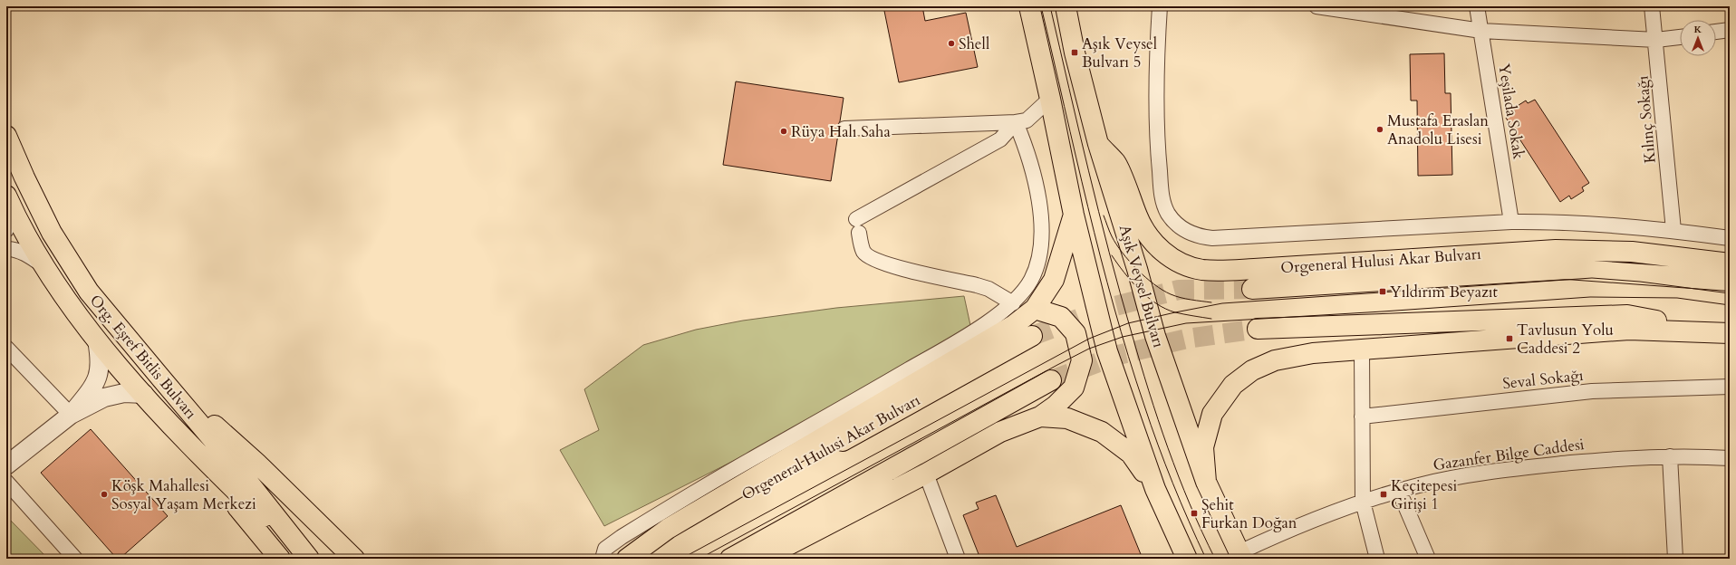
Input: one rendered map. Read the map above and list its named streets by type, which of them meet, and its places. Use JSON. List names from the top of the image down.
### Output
{
  "streets": {
    "main road": ["Orgeneral Hulusi Akar Bulvarı", "Aşık Veysel Bulvarı", "Org. Eşref Bitlis Bulvarı"],
    "street": [
      "Yeşilada Sokak",
      "Kılınç Sokağı",
      "Seval Sokağı",
      "Gazanfer Bilge Caddesi"
    ]
  },
  "crossings": [
    ["Orgeneral Hulusi Akar Bulvarı", "Aşık Veysel Bulvarı"],
    ["Aşık Veysel Bulvarı", "Gazanfer Bilge Caddesi"]
  ],
  "places": {
    "other": [
      "Shell",
      "Mustafa Eraslan Anadolu Lisesi",
      "Rüya Halı Saha",
      "Köşk Mahallesi Sosyal Yaşam Merkezi"
    ],
    "transit": [
      "Aşık Veysel Bulvarı 5",
      "Yıldırım Beyazıt",
      "Tavlusun Yolu Caddesi 2",
      "Keçitepesi Girişi 1",
      "Şehit Furkan Doğan"
    ]
  },
  "north": "top"
}
